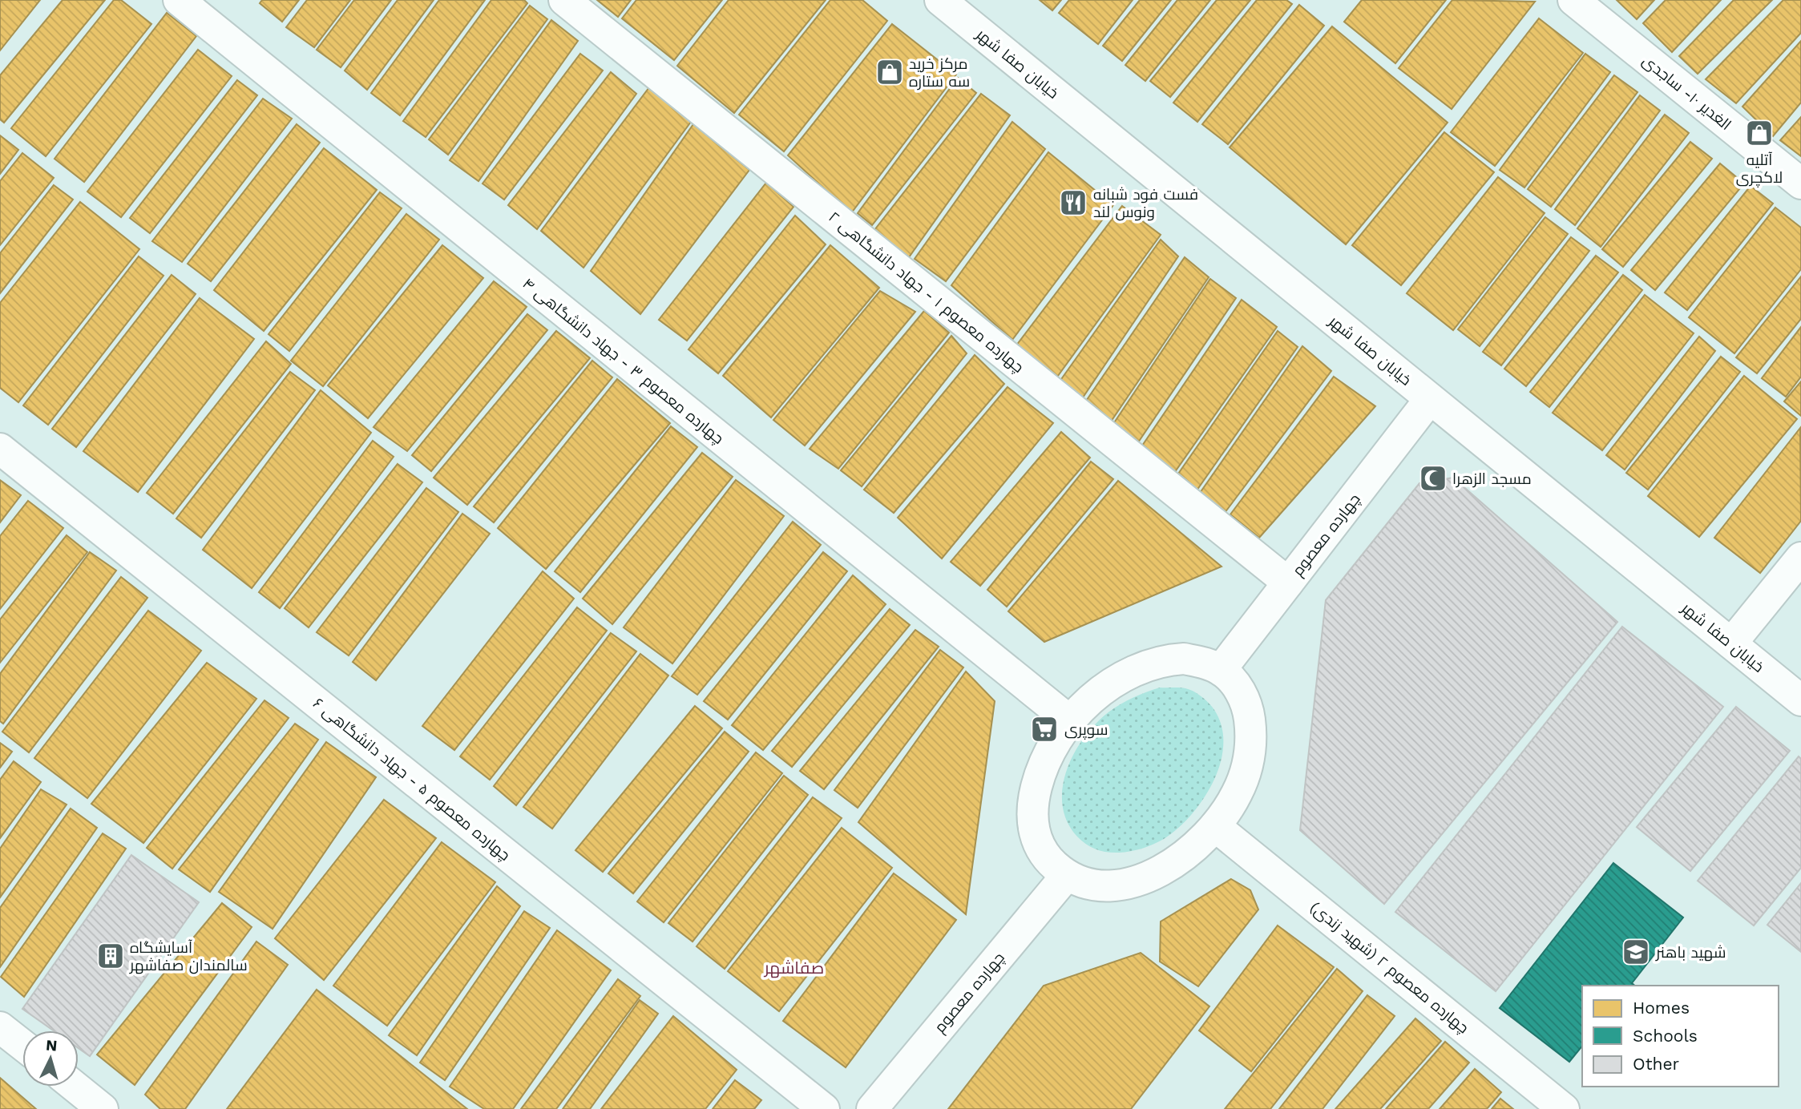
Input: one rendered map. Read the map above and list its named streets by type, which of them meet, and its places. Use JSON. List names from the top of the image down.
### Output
{
  "streets": {
    "street": [
      "خیابان صفا شهر",
      "الغدیر ۱۰- ساجدی",
      "چهارده معصوم ۱ - جهاد دانشگاهی ۲",
      "چهارده معصوم ۳ - جهاد دانشگاهی ۴",
      "چهارده معصوم",
      "چهارده معصوم ۵ - جهاد دانشگاهی ۶",
      "چهارده معصوم ۲ (شهید زندی)"
    ]
  },
  "crossings": [
    ["خیابان صفا شهر", "چهارده معصوم"],
    ["چهارده معصوم ۱ - جهاد دانشگاهی ۲", "چهارده معصوم"]
  ],
  "districts": ["صفاشهر"],
  "places": {
    "shop": ["مرکز خرید سه ستاره", "آتلیه لاکچری"],
    "restaurant": ["فست فود شبانه ونوس لند"],
    "mosque": ["مسجد الزهرا"],
    "supermarket": ["سوپری"],
    "school or university": ["شهید باهنر"],
    "building": ["آسایشگاه سالمندان صفاشهر"]
  },
  "legend": ["Homes", "Schools", "Other"],
  "north": "top"
}
